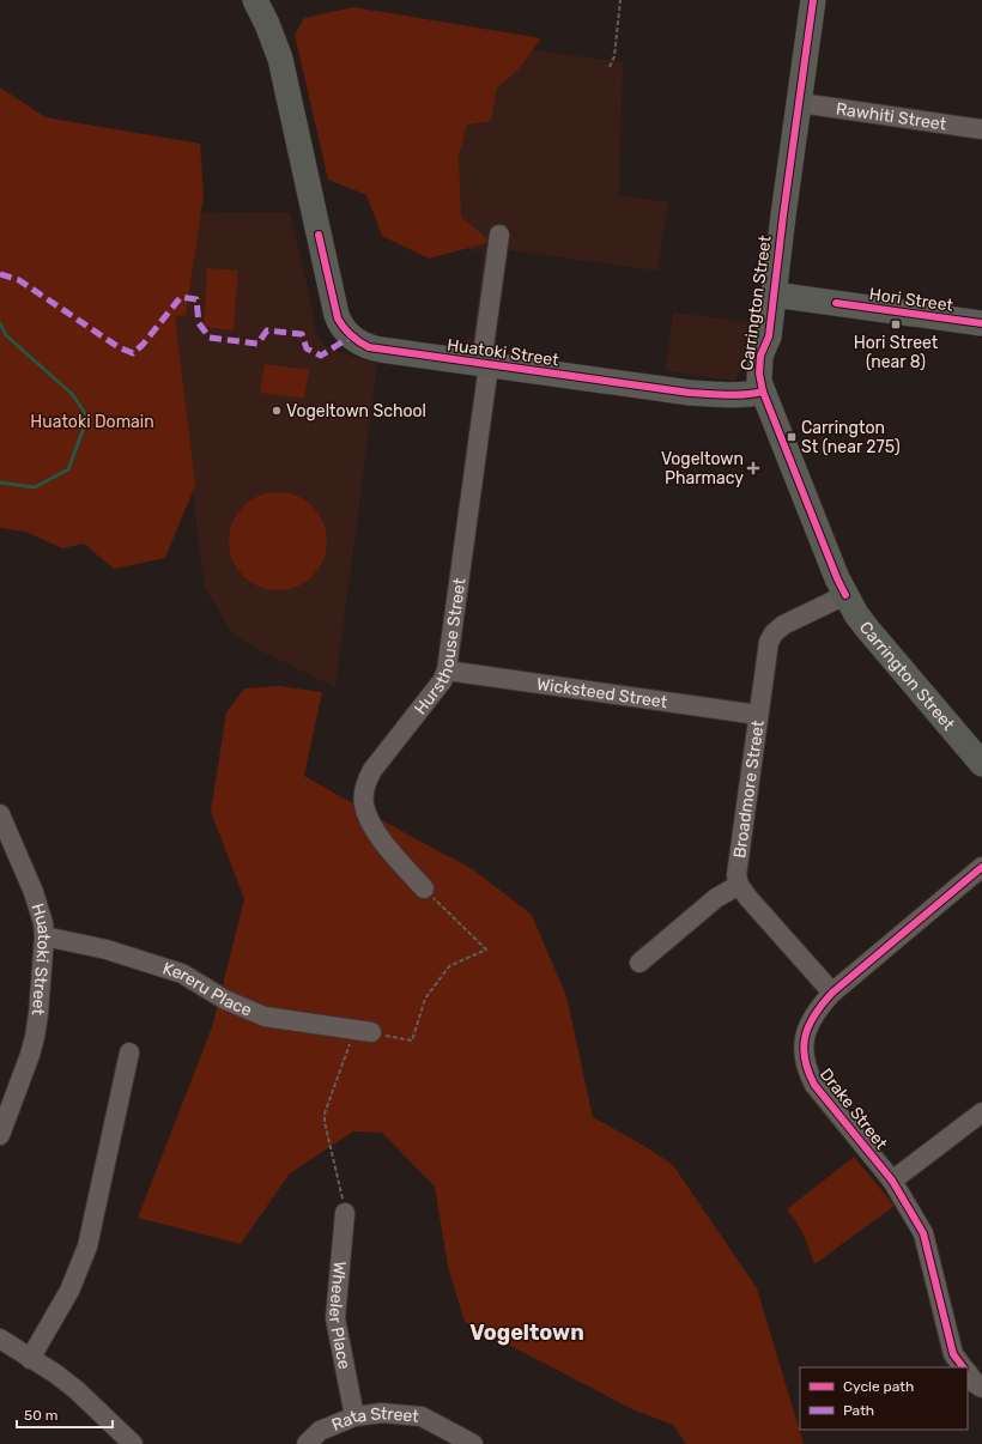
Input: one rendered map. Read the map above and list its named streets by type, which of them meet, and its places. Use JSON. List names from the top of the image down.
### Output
{
  "streets": {
    "main road": ["Hori Street", "Carrington Street", "Huatoki Street"],
    "street": [
      "Rawhiti Street",
      "Hursthouse Street",
      "Wicksteed Street",
      "Broadmore Street",
      "Kereru Place",
      "Drake Street",
      "Wheeler Place",
      "Rata Street"
    ]
  },
  "crossings": [
    ["Rawhiti Street", "Carrington Street"],
    ["Hori Street", "Carrington Street"],
    ["Carrington Street", "Huatoki Street"],
    ["Carrington Street", "Broadmore Street"],
    ["Huatoki Street", "Hursthouse Street"],
    ["Huatoki Street", "Kereru Place"],
    ["Hursthouse Street", "Wicksteed Street"],
    ["Wicksteed Street", "Broadmore Street"],
    ["Wheeler Place", "Rata Street"]
  ],
  "districts": ["Vogeltown"],
  "parks": ["Huatoki Domain"],
  "places": {
    "transit": ["Hori Street (near 8)", "Carrington St (near 275)"],
    "other": ["Vogeltown School"],
    "health": ["Vogeltown Pharmacy"]
  },
  "legend": ["Cycle path", "Path"],
  "scale_bar": "50 m"
}
